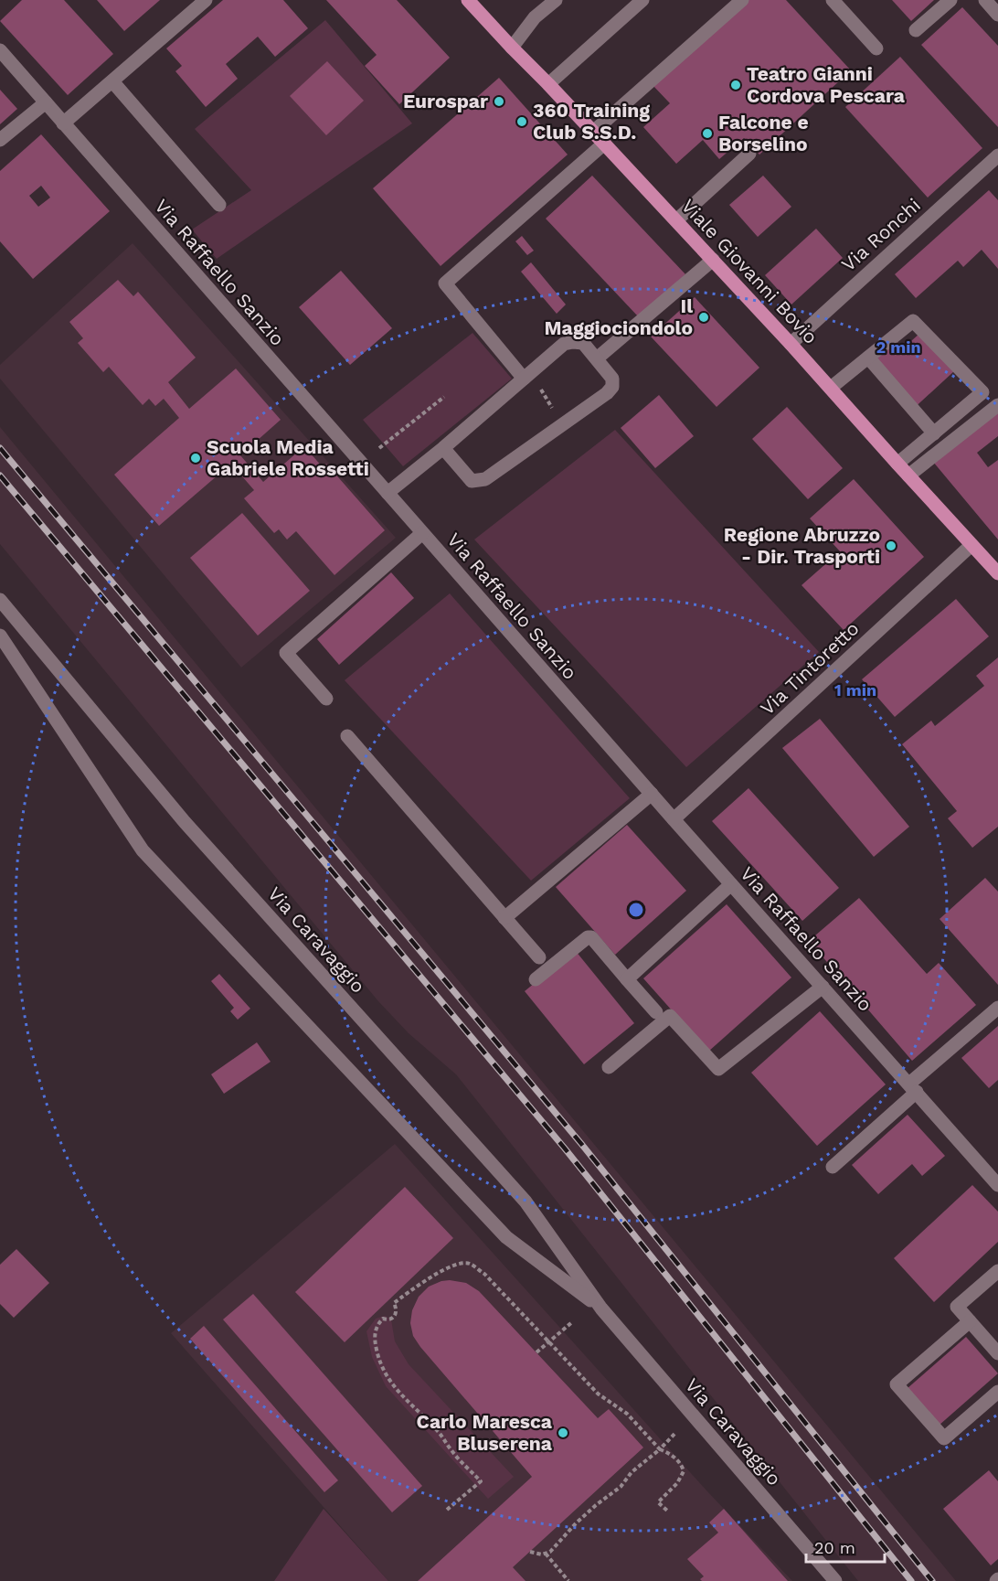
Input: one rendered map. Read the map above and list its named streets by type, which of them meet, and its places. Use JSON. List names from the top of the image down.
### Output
{
  "streets": {
    "main road": ["Viale Giovanni Bovio"],
    "street": [
      "Via Ronchi",
      "Via Raffaello Sanzio",
      "Via Tintoretto",
      "Via Caravaggio"
    ]
  },
  "crossings": [
    ["Via Ronchi", "Viale Giovanni Bovio"],
    ["Viale Giovanni Bovio", "Via Tintoretto"],
    ["Via Raffaello Sanzio", "Via Tintoretto"]
  ],
  "places": [
    "Teatro Gianni Cordova Pescara",
    "Eurospar",
    "360 Training Club S.S.D.",
    "Falcone e Borselino",
    "Il Maggiociondolo",
    "Scuola Media Gabriele Rossetti",
    "Regione Abruzzo - Dir. Trasporti",
    "Carlo Maresca Bluserena"
  ],
  "scale_bar": "20 m",
  "rings": ["2 min", "1 min"]
}
